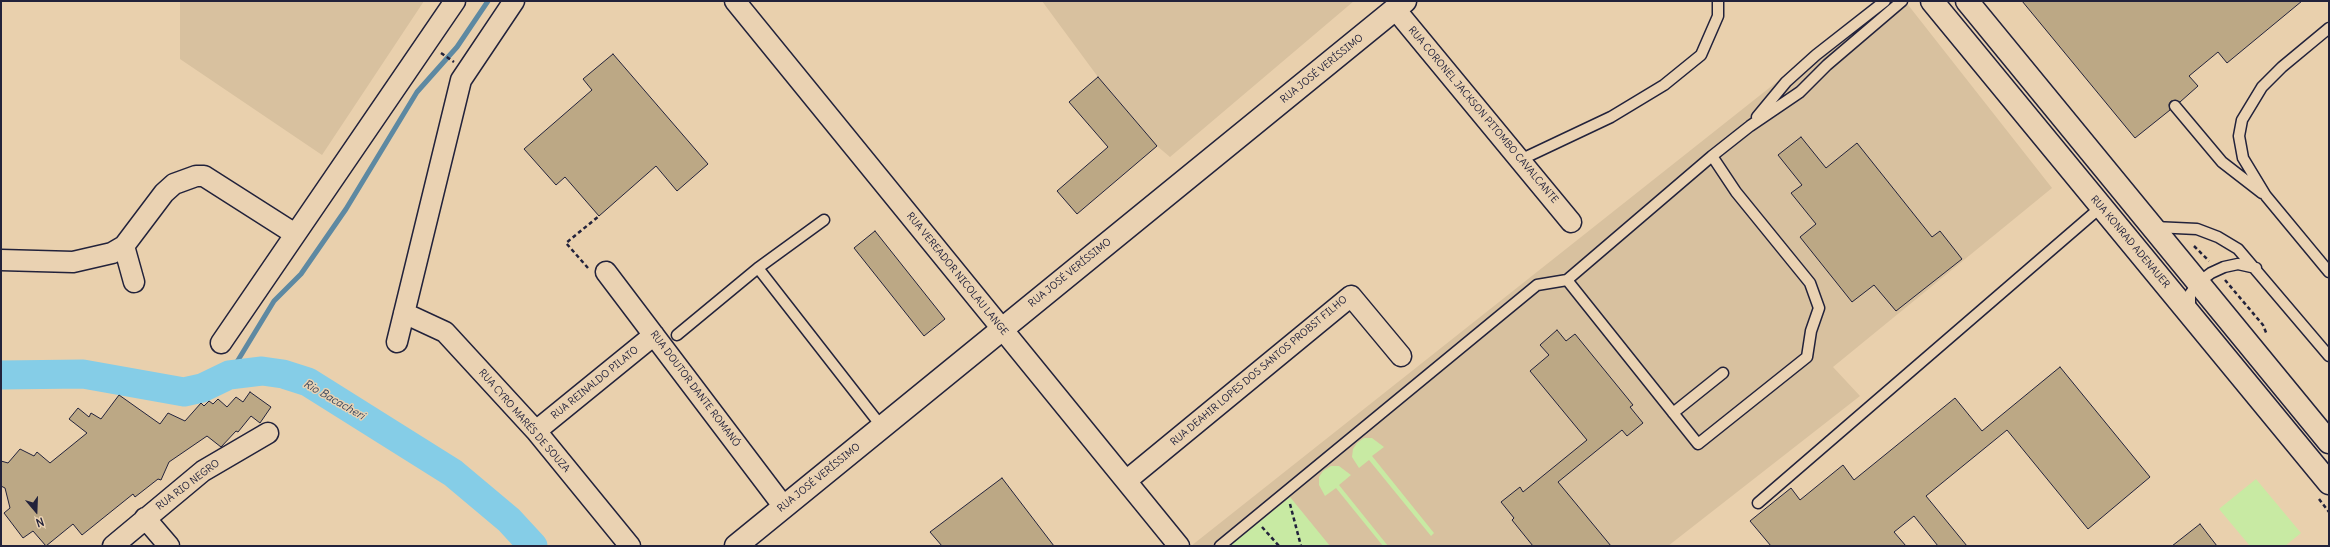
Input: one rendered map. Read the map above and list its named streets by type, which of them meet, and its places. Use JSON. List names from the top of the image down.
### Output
{
  "streets": {
    "main road": ["RUA JOSÉ VERÍSSIMO", "RUA KONRAD ADENAUER"],
    "street": [
      "RUA CORONEL JACKSON PITOMBO CAVALCANTE",
      "RUA VEREADOR NICOLAU LANGE",
      "RUA DEAHIR LOPES DOS SANTOS PROBST FILHO",
      "RUA REINALDO PILATO",
      "RUA DOUTOR DANTE ROMANÓ",
      "RUA CYRO MARÉS DE SOUZA",
      "RUA RIO NEGRO"
    ]
  },
  "crossings": [
    ["RUA JOSÉ VERÍSSIMO", "RUA CORONEL JACKSON PITOMBO CAVALCANTE"],
    ["RUA JOSÉ VERÍSSIMO", "RUA VEREADOR NICOLAU LANGE"],
    ["RUA JOSÉ VERÍSSIMO", "RUA DOUTOR DANTE ROMANÓ"],
    ["RUA VEREADOR NICOLAU LANGE", "RUA DEAHIR LOPES DOS SANTOS PROBST FILHO"],
    ["RUA REINALDO PILATO", "RUA DOUTOR DANTE ROMANÓ"],
    ["RUA REINALDO PILATO", "RUA CYRO MARÉS DE SOUZA"]
  ],
  "water": ["Rio Bacacheri"],
  "north": "bottom"
}
